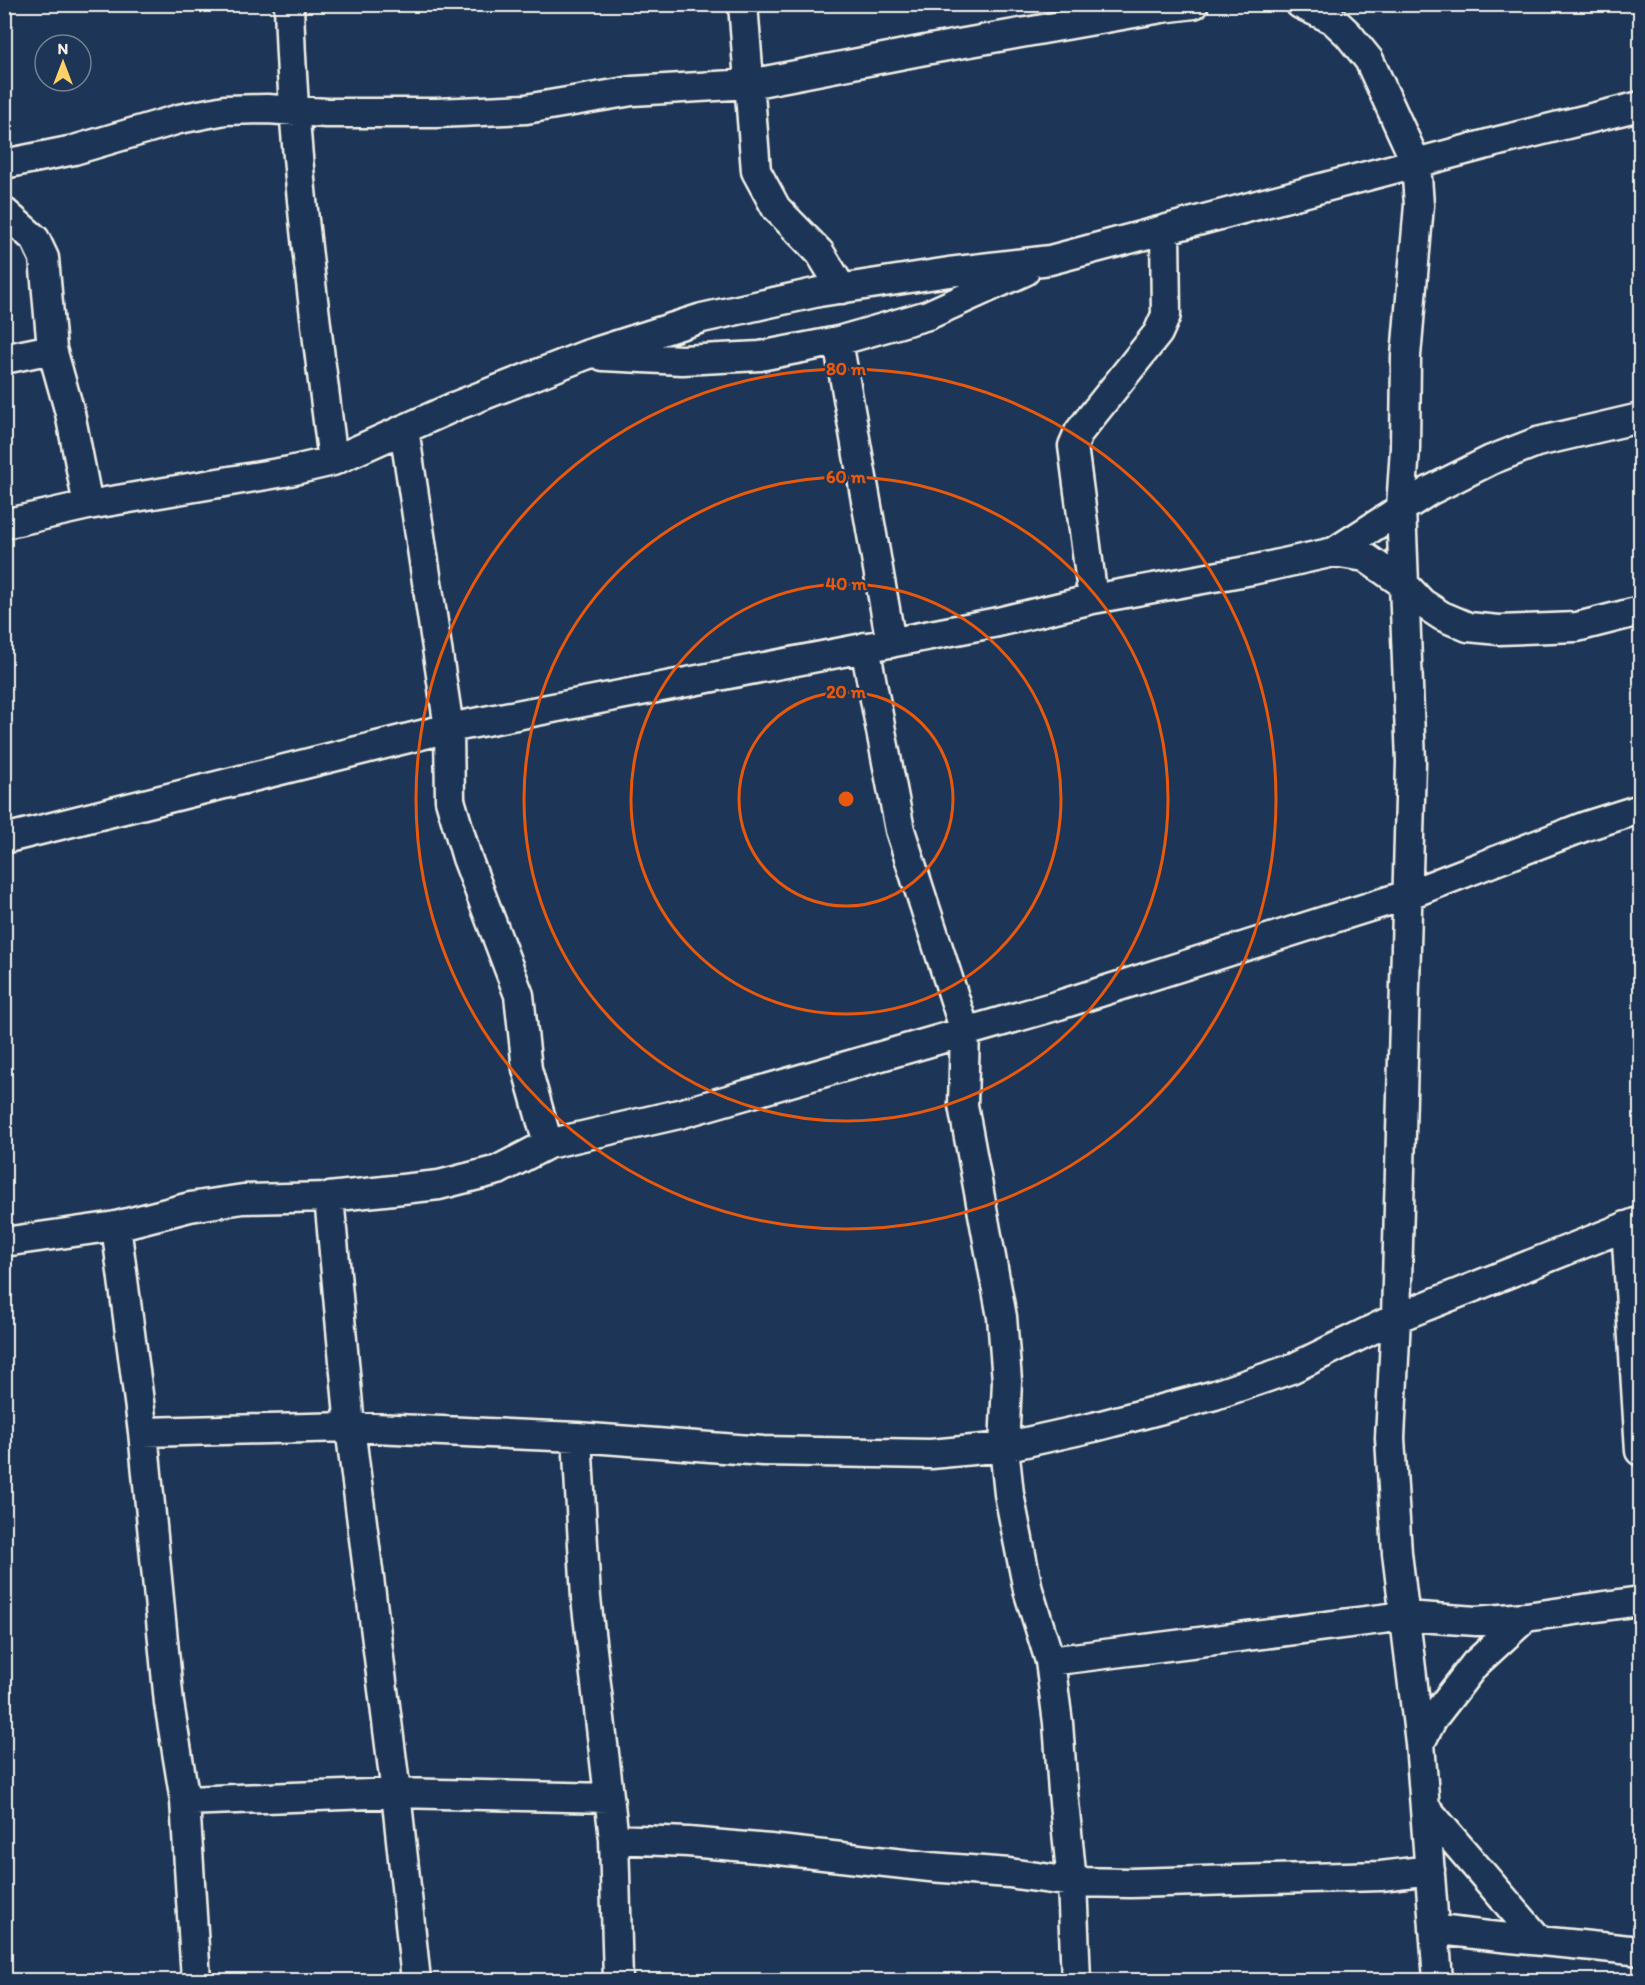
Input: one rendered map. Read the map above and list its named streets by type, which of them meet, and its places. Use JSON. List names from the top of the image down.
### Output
{
  "north": "top",
  "rings": [
    "80 m",
    "60 m",
    "40 m",
    "20 m"
  ]
}
